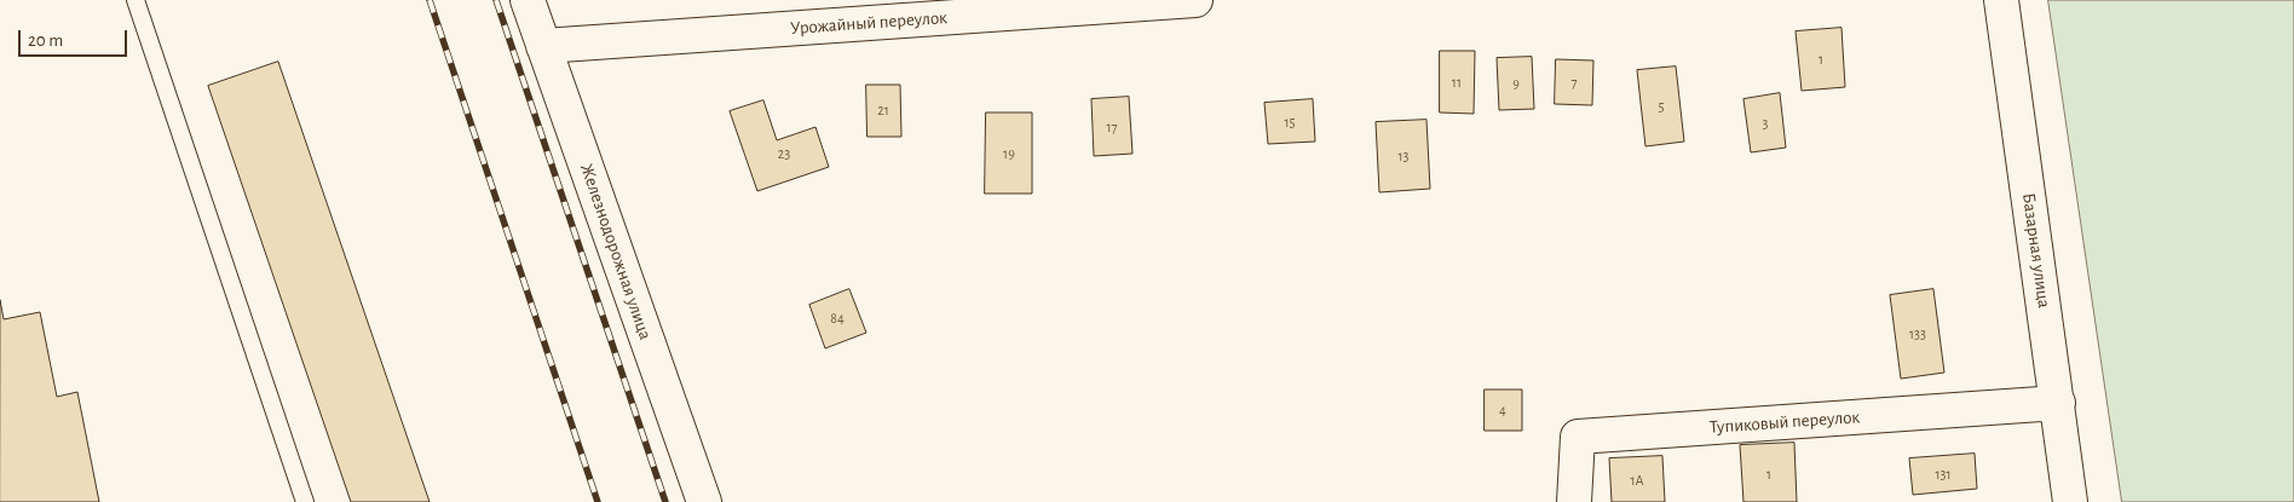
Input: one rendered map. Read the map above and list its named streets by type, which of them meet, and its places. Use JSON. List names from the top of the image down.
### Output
{
  "streets": {
    "street": [
      "Урожайный переулок",
      "Базарная улица",
      "Железнодорожная улица",
      "Тупиковый переулок"
    ]
  },
  "crossings": [
    ["Урожайный переулок", "Железнодорожная улица"],
    ["Базарная улица", "Тупиковый переулок"]
  ],
  "house_numbers": [
    "1",
    "11",
    "7",
    "9",
    "5",
    "21",
    "15",
    "3",
    "17",
    "23",
    "19",
    "13",
    "84",
    "133",
    "4",
    "1",
    "131",
    "1А"
  ],
  "scale_bar": "20 m"
}
